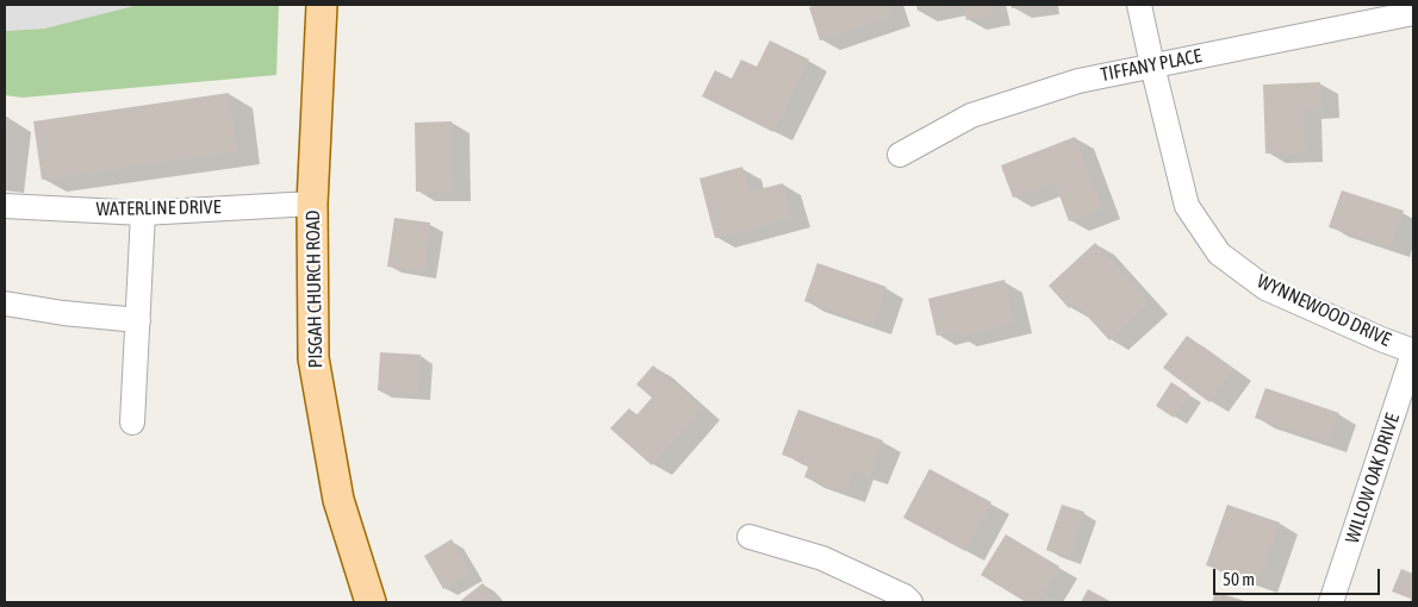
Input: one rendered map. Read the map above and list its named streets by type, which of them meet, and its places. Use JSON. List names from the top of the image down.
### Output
{
  "streets": {
    "main road": ["PISGAH CHURCH ROAD"],
    "street": [
      "TIFFANY PLACE",
      "WATERLINE DRIVE",
      "WYNNEWOOD DRIVE",
      "WILLOW OAK DRIVE"
    ]
  },
  "crossings": [
    ["TIFFANY PLACE", "WYNNEWOOD DRIVE"],
    ["WATERLINE DRIVE", "PISGAH CHURCH ROAD"],
    ["WYNNEWOOD DRIVE", "WILLOW OAK DRIVE"]
  ],
  "scale_bar": "50 m"
}
